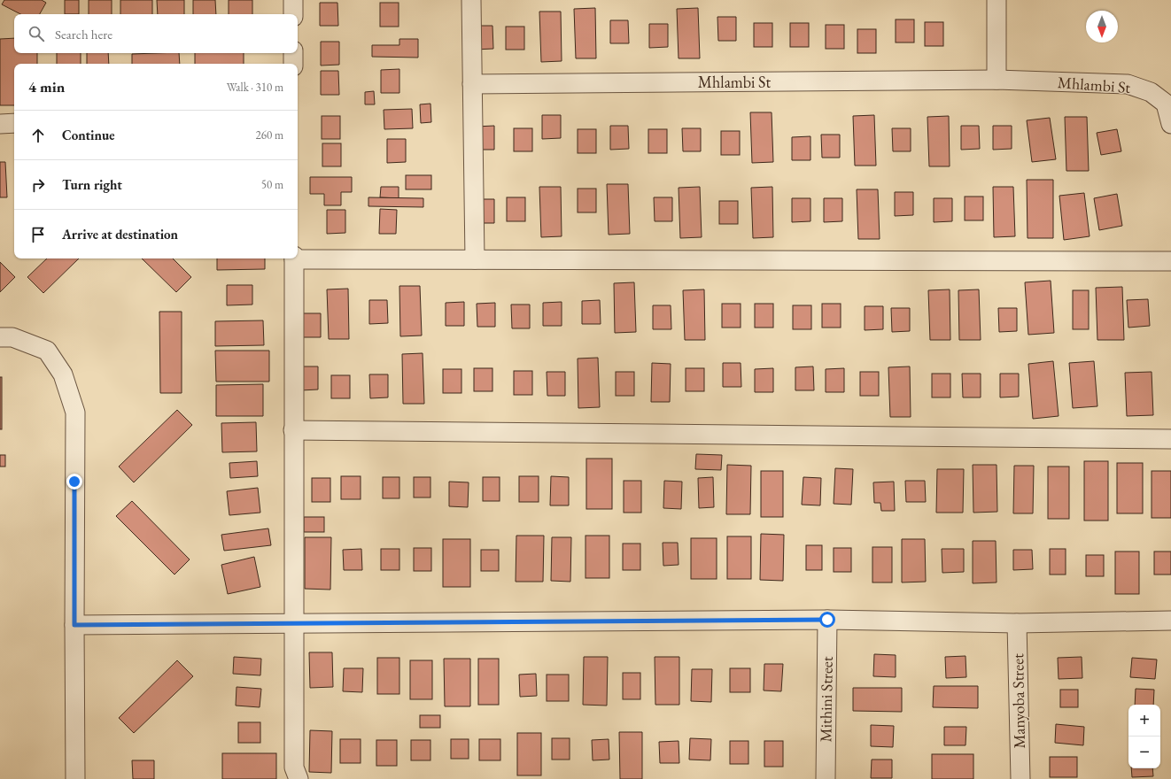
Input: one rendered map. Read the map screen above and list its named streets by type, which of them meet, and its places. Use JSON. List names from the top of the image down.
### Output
{
  "streets": {
    "street": ["Mhlambi St", "Mithini Street", "Manyoba Street"]
  },
  "north": "bottom",
  "page": {
    "search": "Search here",
    "heading": ["4 min", "Walk · 310 m"],
    "list": [
      ["Continue", "260 m"],
      ["Turn right", "50 m"],
      "Arrive at destination"
    ],
    "map_buttons": ["+", "−"]
  }
}
